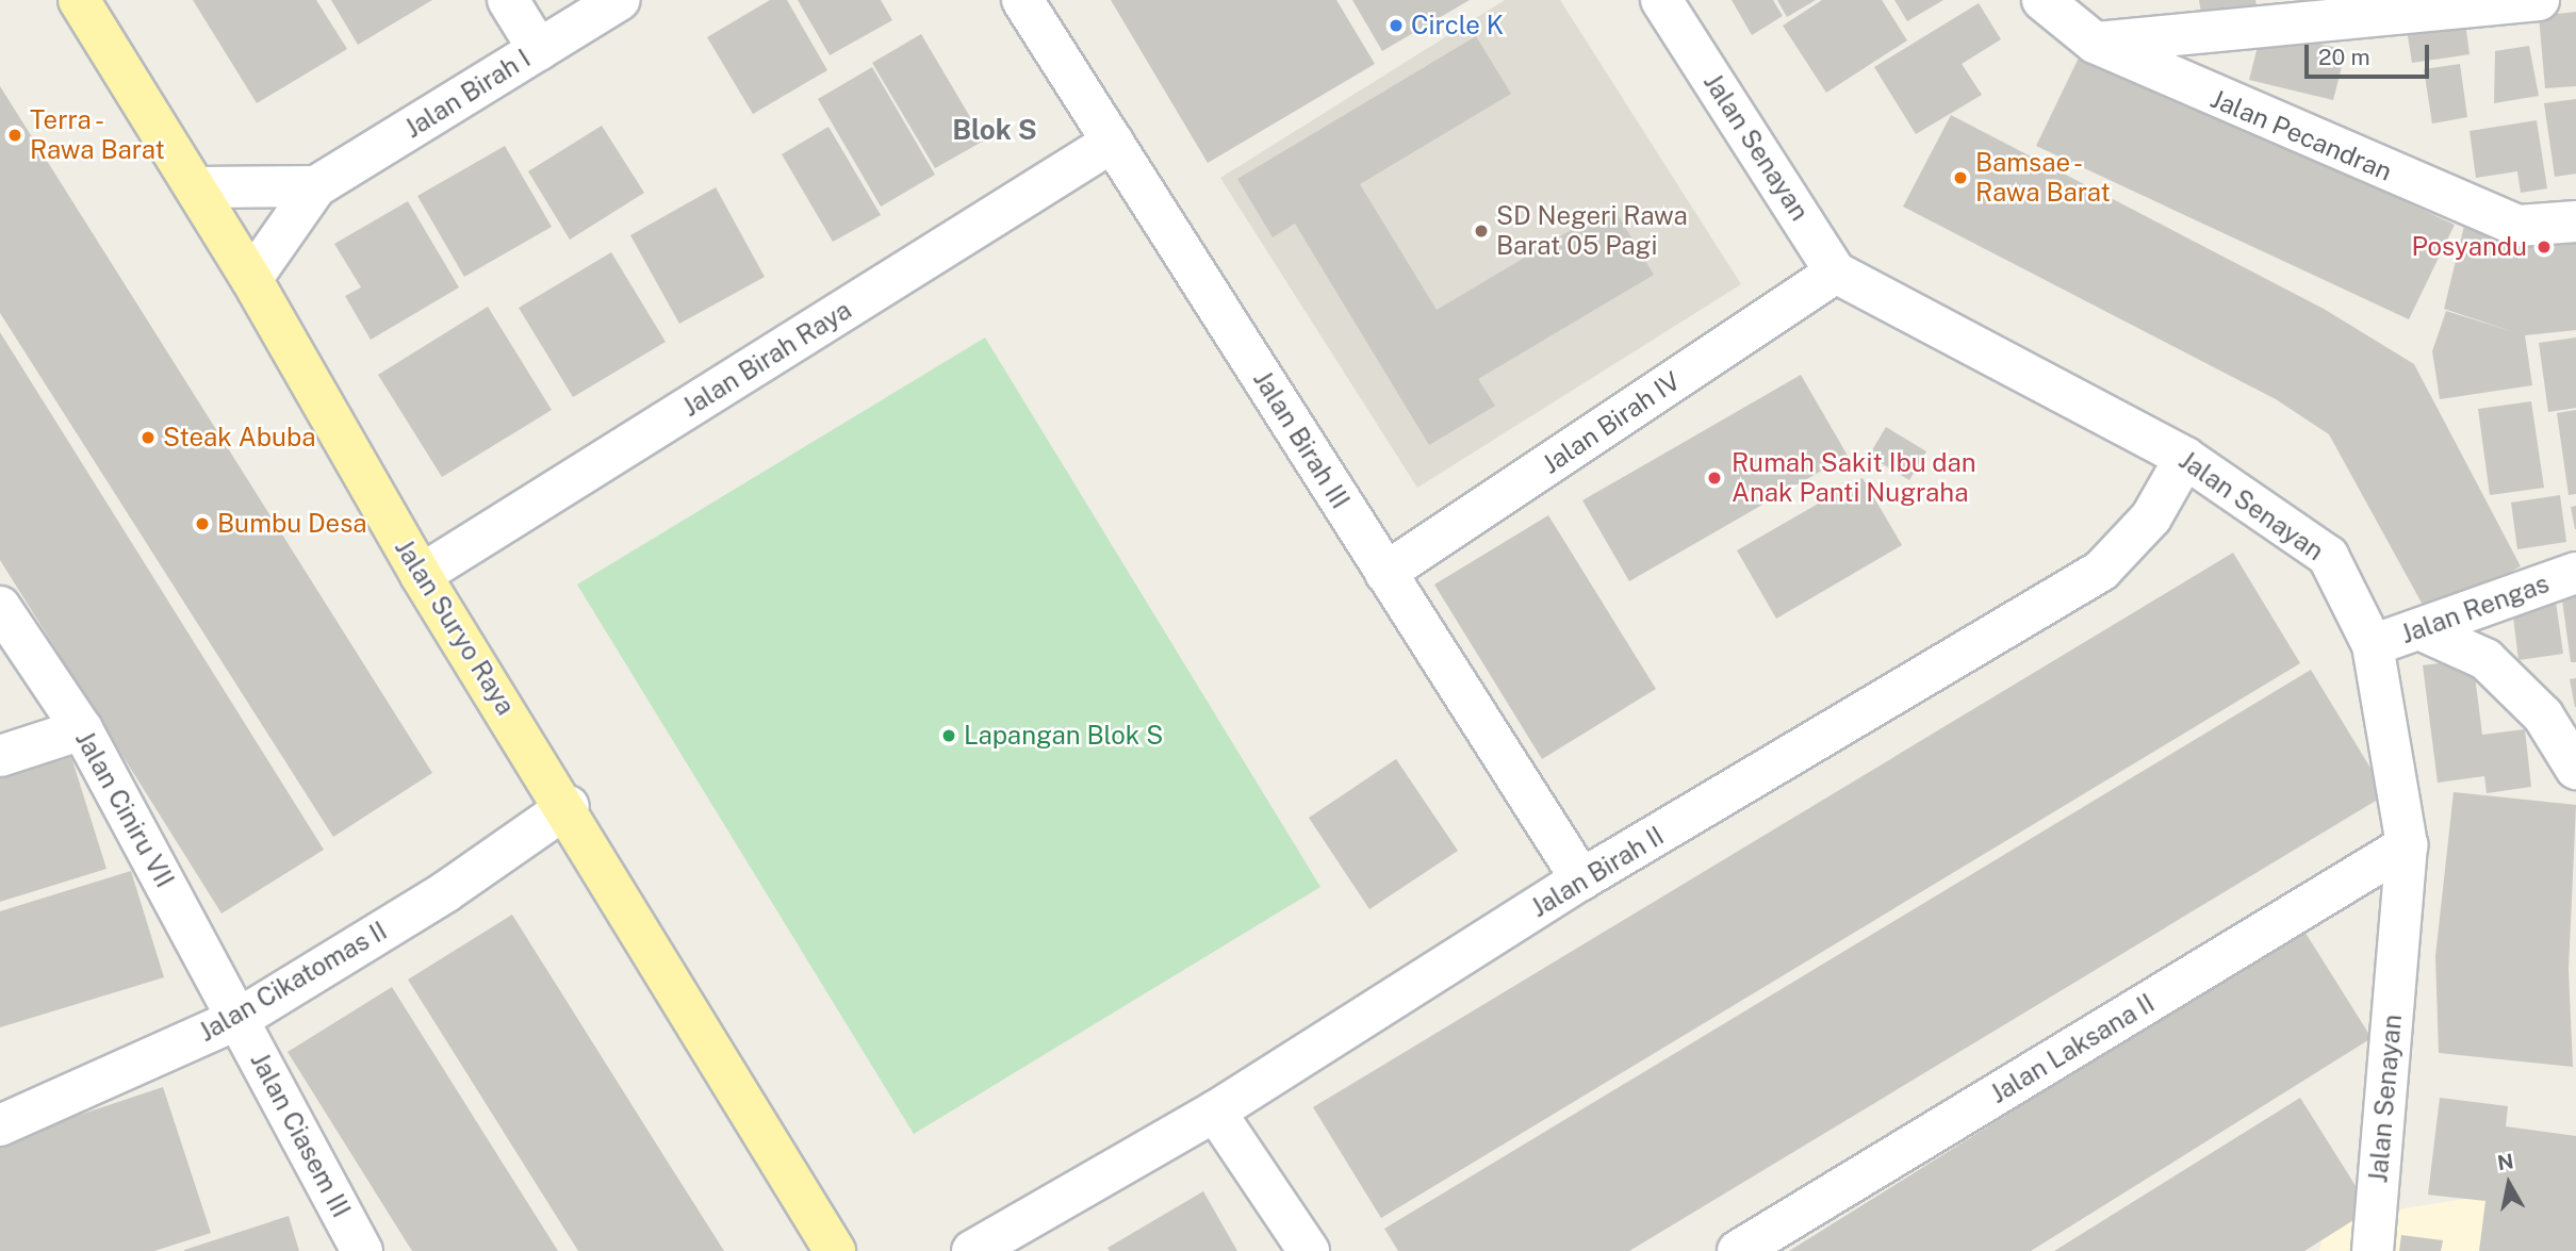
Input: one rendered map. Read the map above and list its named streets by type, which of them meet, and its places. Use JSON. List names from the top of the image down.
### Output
{
  "streets": {
    "main road": ["Jalan Suryo Raya"],
    "street": [
      "Jalan Birah I",
      "Jalan Pecandran",
      "Jalan Senayan",
      "Jalan Birah Raya",
      "Jalan Birah IV",
      "Jalan Birah III",
      "Jalan Rengas",
      "Jalan Ciniru VII",
      "Jalan Birah II",
      "Jalan Cikatomas II",
      "Jalan Laksana II",
      "Jalan Ciasem III"
    ]
  },
  "crossings": [
    ["Jalan Birah I", "Jalan Suryo Raya"],
    ["Jalan Senayan", "Jalan Birah IV"],
    ["Jalan Senayan", "Jalan Rengas"],
    ["Jalan Senayan", "Jalan Birah II"],
    ["Jalan Senayan", "Jalan Laksana II"],
    ["Jalan Birah Raya", "Jalan Birah III"],
    ["Jalan Birah Raya", "Jalan Suryo Raya"],
    ["Jalan Birah IV", "Jalan Birah III"],
    ["Jalan Birah III", "Jalan Birah II"],
    ["Jalan Suryo Raya", "Jalan Cikatomas II"],
    ["Jalan Ciniru VII", "Jalan Cikatomas II"],
    ["Jalan Ciniru VII", "Jalan Ciasem III"],
    ["Jalan Cikatomas II", "Jalan Ciasem III"]
  ],
  "districts": ["Blok S"],
  "places": [
    "Circle K",
    "Terra - Rawa Barat",
    "Bamsae - Rawa Barat",
    "SD Negeri Rawa Barat 05 Pagi",
    "Posyandu",
    "Steak Abuba",
    "Rumah Sakit Ibu dan Anak Panti Nugraha",
    "Bumbu Desa",
    "Lapangan Blok S"
  ],
  "scale_bar": "20 m",
  "north": "top"
}
